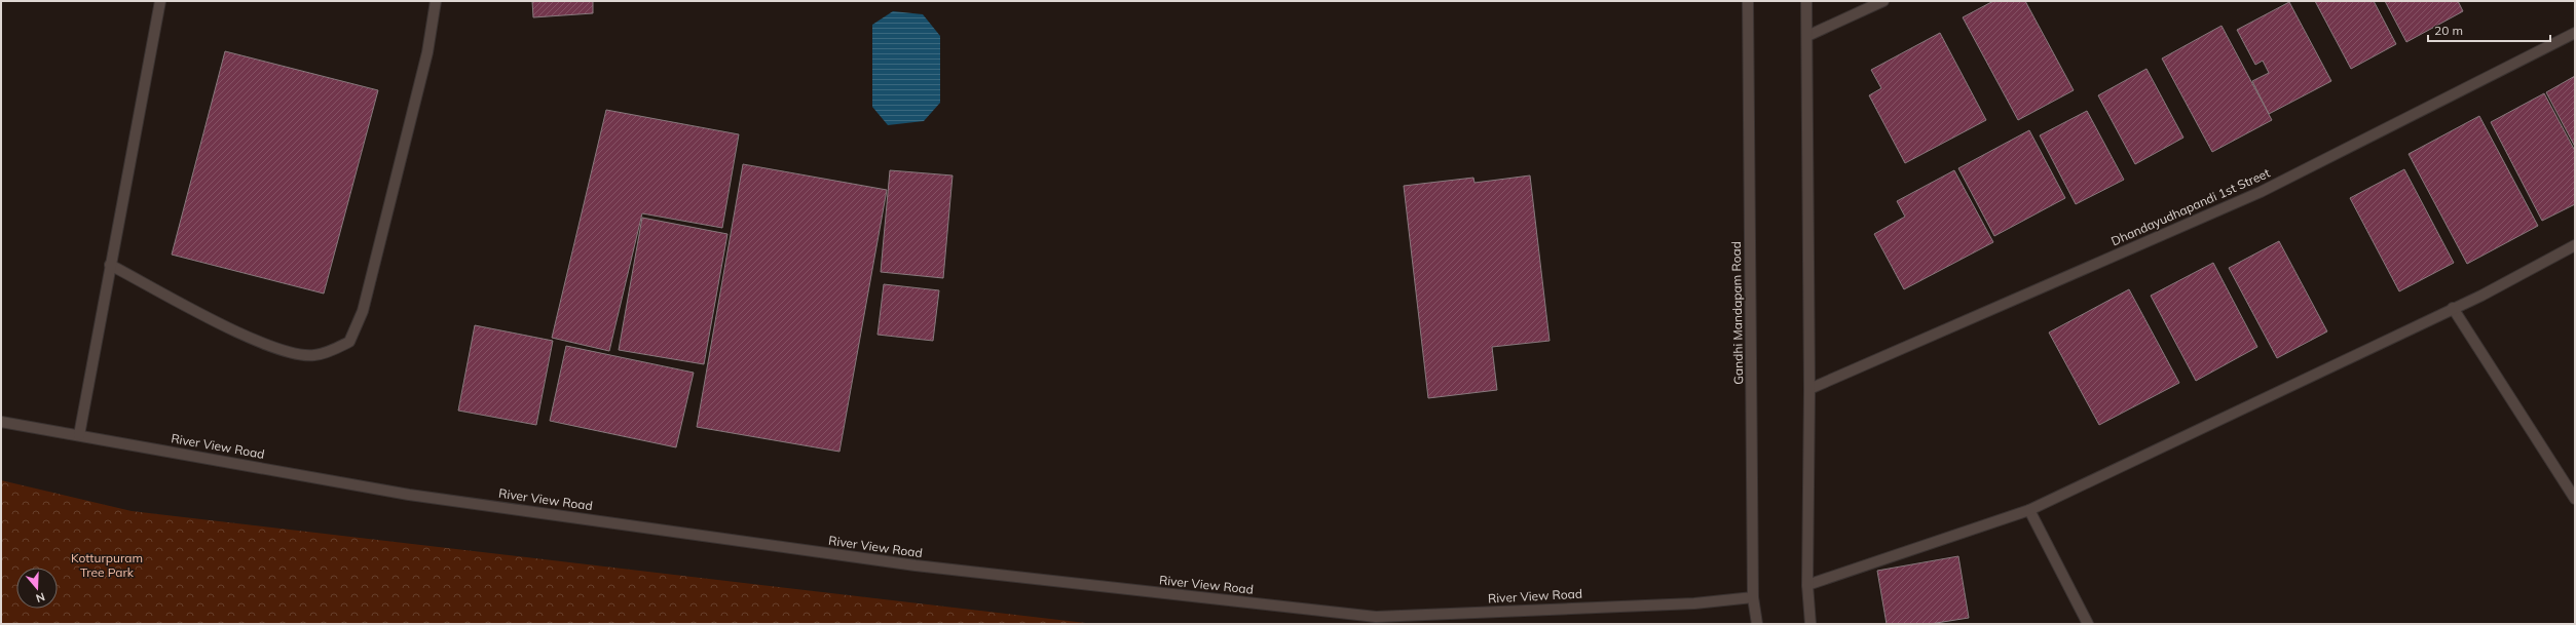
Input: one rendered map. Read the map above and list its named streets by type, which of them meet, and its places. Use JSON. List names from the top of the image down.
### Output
{
  "streets": {
    "street": ["Dhandayudhapandi 1st Street", "Gandhi Mandapam Road", "River View Road"]
  },
  "crossings": [
    ["Gandhi Mandapam Road", "River View Road"]
  ],
  "parks": ["Kotturpuram Tree Park"],
  "scale_bar": "20 m",
  "north": "bottom"
}
